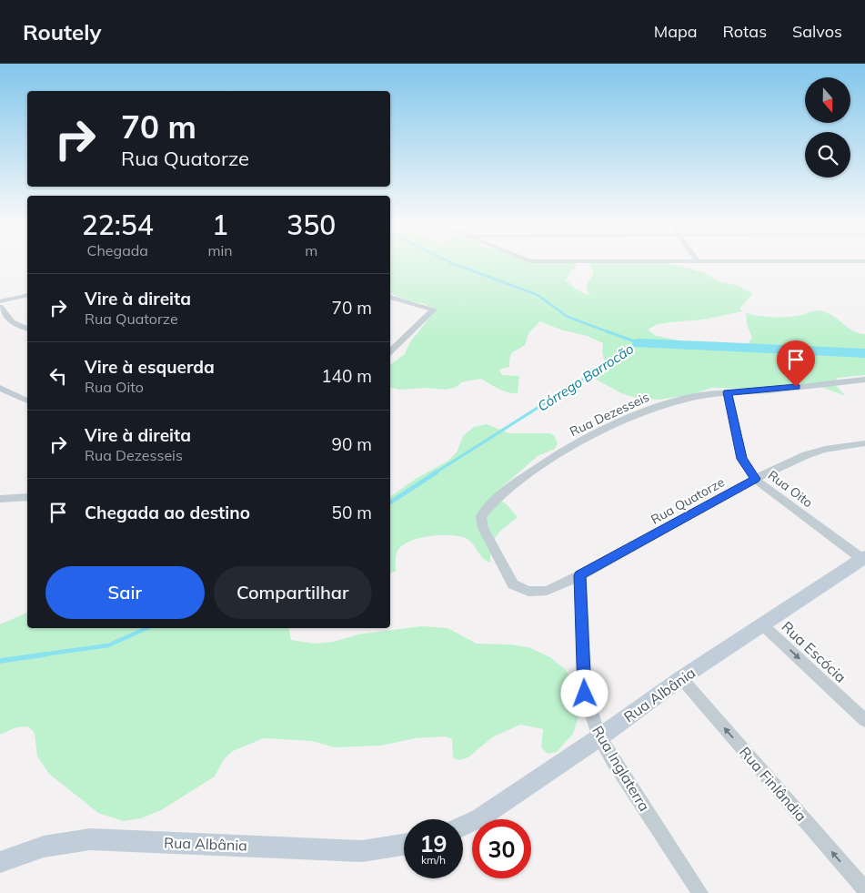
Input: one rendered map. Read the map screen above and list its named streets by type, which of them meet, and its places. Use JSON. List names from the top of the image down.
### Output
{
  "streets": {
    "street": [
      "Rua Dezesseis",
      "Rua Oito",
      "Rua Quatorze",
      "Rua Escócia",
      "Rua Albânia",
      "Rua Inglaterra",
      "Rua Finlândia"
    ]
  },
  "crossings": [
    ["Rua Dezesseis", "Rua Oito"],
    ["Rua Dezesseis", "Rua Quatorze"],
    ["Rua Oito", "Rua Quatorze"],
    ["Rua Oito", "Rua Albânia"],
    ["Rua Quatorze", "Rua Inglaterra"],
    ["Rua Escócia", "Rua Albânia"],
    ["Rua Albânia", "Rua Inglaterra"],
    ["Rua Albânia", "Rua Finlândia"]
  ],
  "one_way": ["Rua Escócia", "Rua Finlândia"],
  "water": ["Córrego Barrocão"],
  "north": "bottom",
  "page": {
    "header": "Routely",
    "nav": ["Mapa", "Rotas", "Salvos"],
    "turn": ["70 m", "Rua Quatorze"],
    "eta": [
      "22:54",
      "Chegada",
      "1",
      "min",
      "350",
      "m"
    ],
    "list": [
      {
        "name": "Vire à direita",
        "note": "Rua Quatorze",
        "value": "70 m"
      },
      {
        "name": "Vire à esquerda",
        "note": "Rua Oito",
        "value": "140 m"
      },
      {
        "name": "Vire à direita",
        "note": "Rua Dezesseis",
        "value": "90 m"
      },
      {
        "name": "Chegada ao destino",
        "value": "50 m"
      }
    ],
    "buttons": ["Sair", "Compartilhar"],
    "speed": "19 km/h",
    "limit": "30"
  }
}
